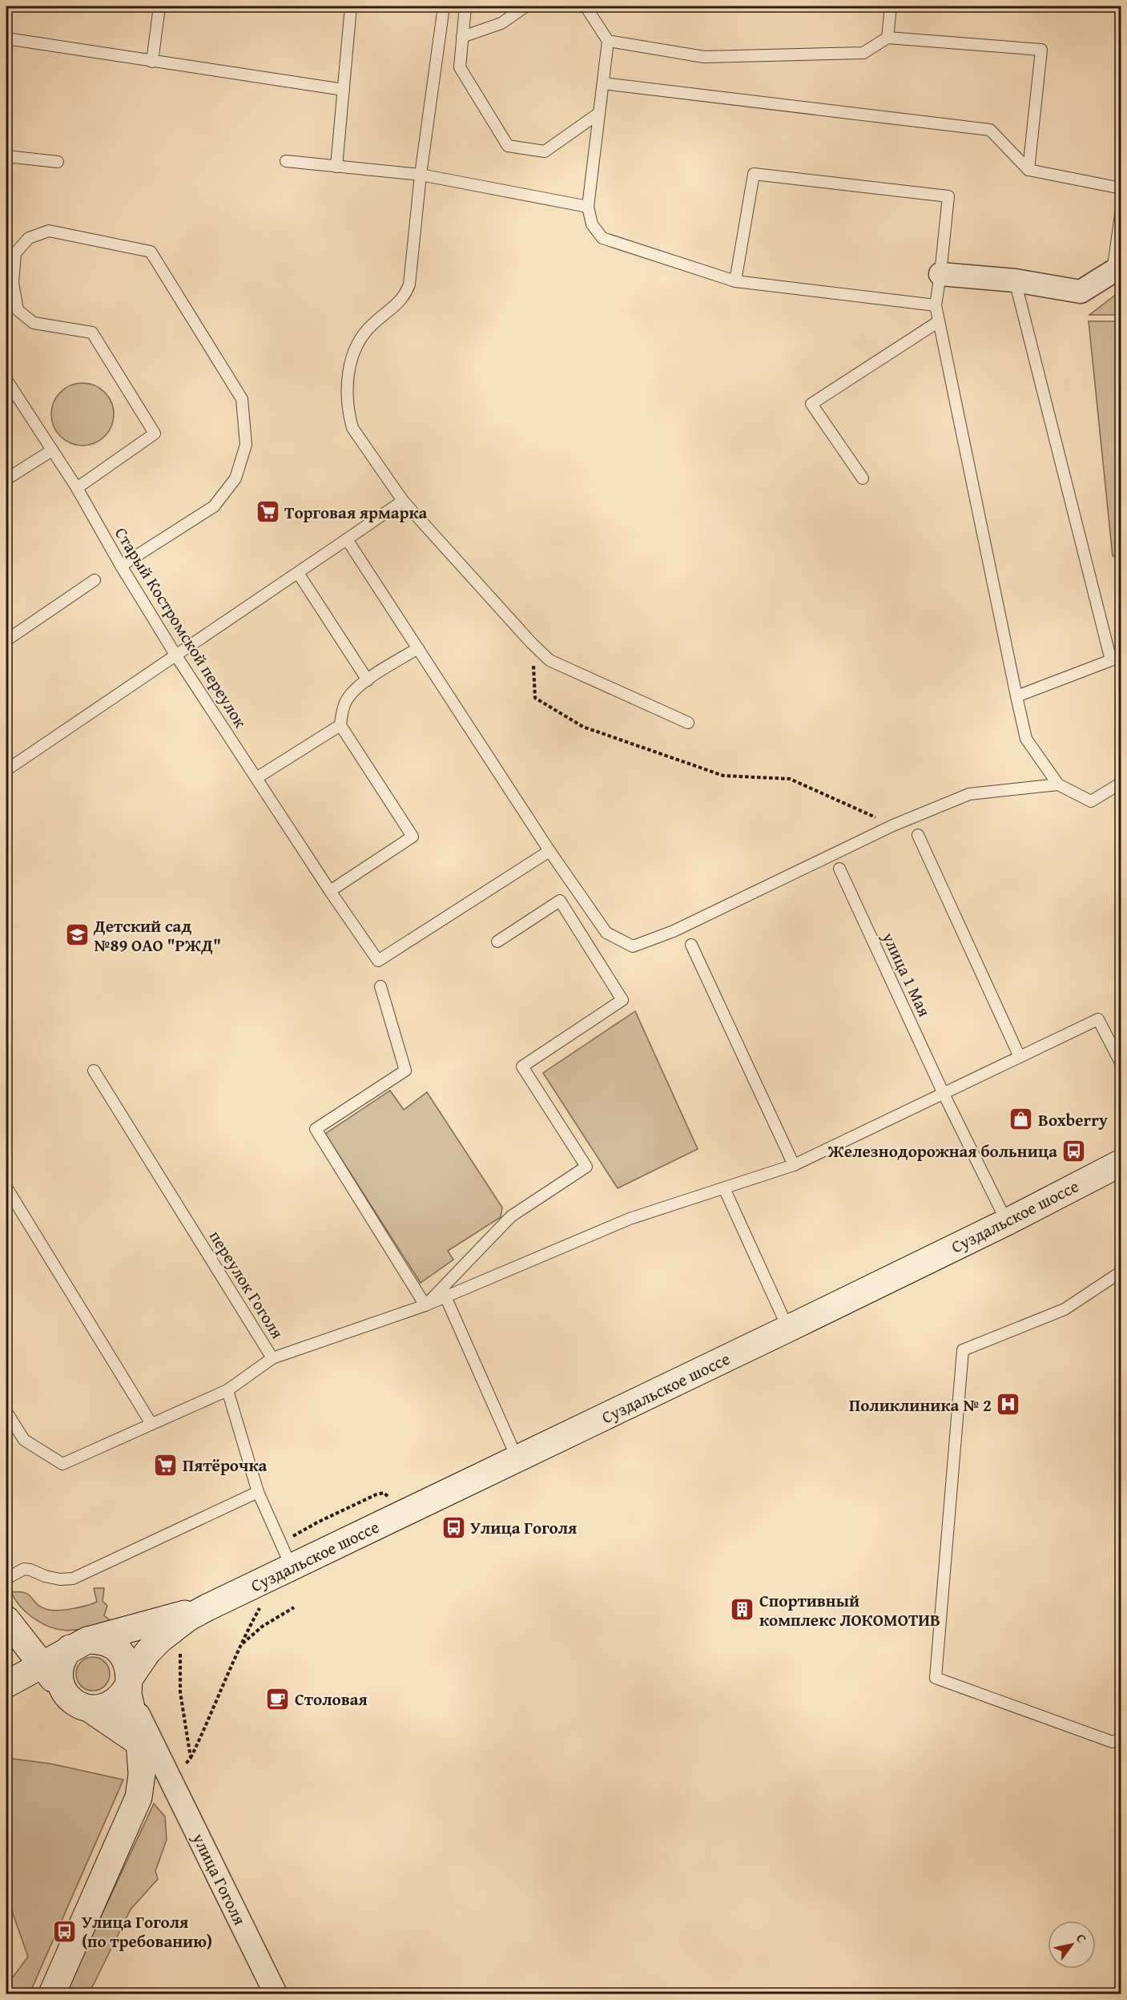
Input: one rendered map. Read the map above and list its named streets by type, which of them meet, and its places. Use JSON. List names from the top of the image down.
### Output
{
  "streets": {
    "main road": ["Суздальское шоссе", "улица Гоголя"],
    "lane": ["Старый Костромской переулок", "улица 1 Мая", "переулок Гоголя"]
  },
  "crossings": [
    ["улица 1 Мая", "Суздальское шоссе"],
    ["Суздальское шоссе", "улица Гоголя"]
  ],
  "places": {
    "supermarket": ["Торговая ярмарка", "Пятёрочка"],
    "school or university": ["Детский сад №89 ОАО \"РЖД\""],
    "shop": ["Boxberry"],
    "bus stop": ["Железнодорожная больница", "Улица Гоголя", "Улица Гоголя (по требованию)"],
    "hospital": ["Поликлиника № 2"],
    "building": ["Спортивный комплекс ЛОКОМОТИВ"],
    "cafe": ["Столовая"]
  },
  "north": "top right"
}
